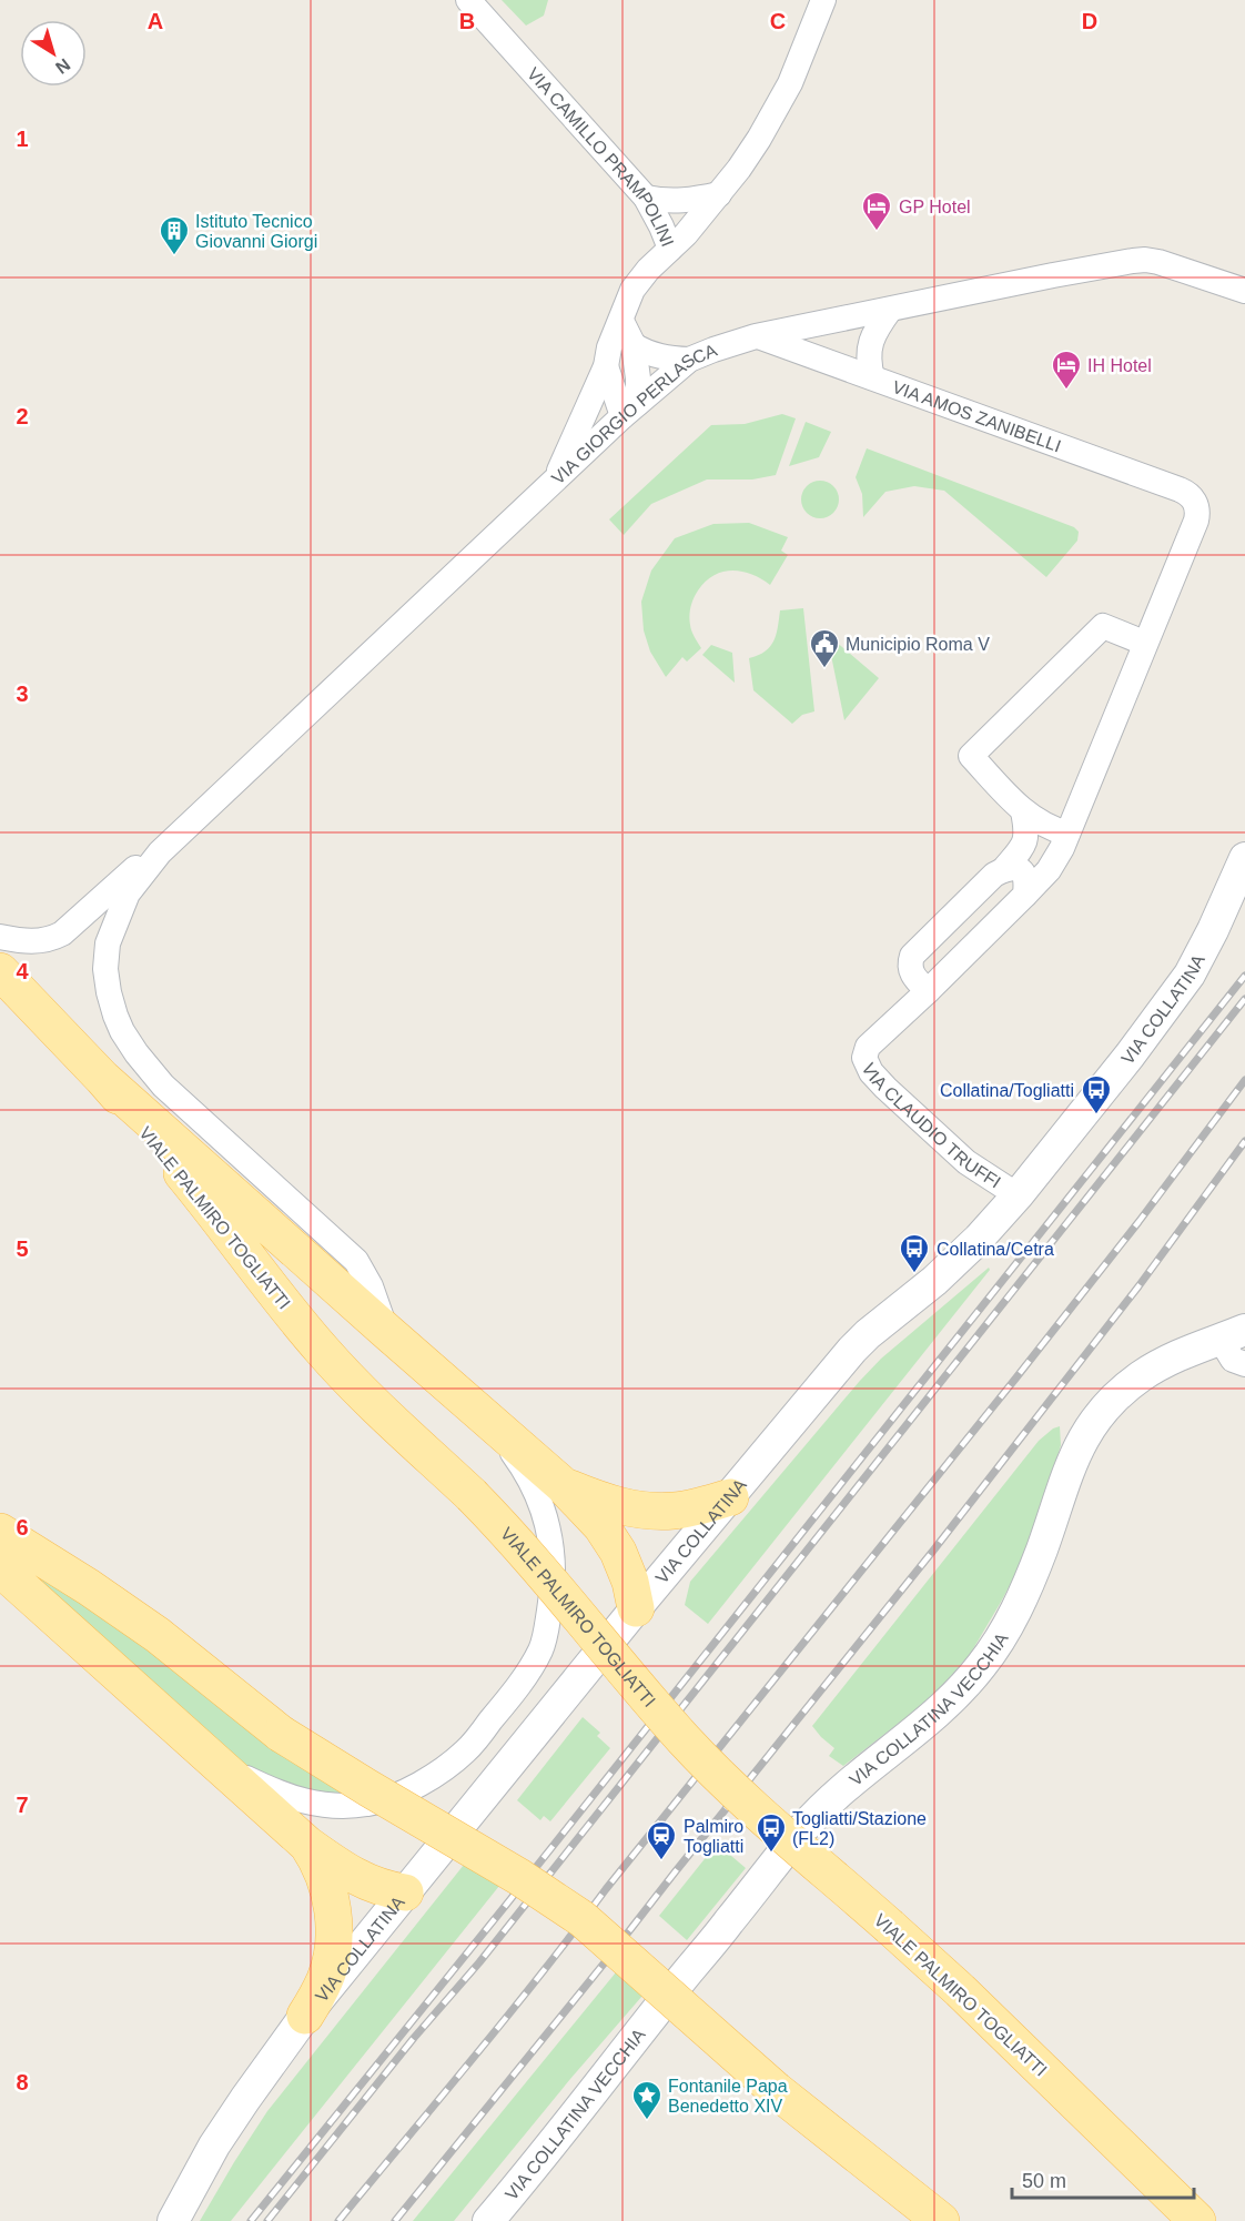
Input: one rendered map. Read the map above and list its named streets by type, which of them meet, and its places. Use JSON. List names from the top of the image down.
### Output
{
  "streets": {
    "main road": ["VIALE PALMIRO TOGLIATTI"],
    "street": [
      "VIA CAMILLO PRAMPOLINI",
      "VIA GIORGIO PERLASCA",
      "VIA AMOS ZANIBELLI",
      "VIA COLLATINA",
      "VIA CLAUDIO TRUFFI",
      "VIA COLLATINA VECCHIA"
    ]
  },
  "crossings": [
    ["VIA CAMILLO PRAMPOLINI", "VIA GIORGIO PERLASCA"],
    ["VIA GIORGIO PERLASCA", "VIA AMOS ZANIBELLI"],
    ["VIA AMOS ZANIBELLI", "VIA CLAUDIO TRUFFI"],
    ["VIA COLLATINA", "VIA CLAUDIO TRUFFI"]
  ],
  "places": {
    "hotel": ["GP Hotel", "IH Hotel"],
    "building": ["Istituto Tecnico Giovanni Giorgi"],
    "public building": ["Municipio Roma V"],
    "bus stop": ["Collatina/Togliatti", "Collatina/Cetra", "Togliatti/Stazione (FL2)"],
    "station": ["Palmiro Togliatti"],
    "place": ["Fontanile Papa Benedetto XIV"]
  },
  "scale_bar": "50 m",
  "north": "bottom right",
  "grid": {
    "columns": [
      "A",
      "B",
      "C",
      "D"
    ],
    "rows": [
      "1",
      "2",
      "3",
      "4",
      "5",
      "6",
      "7",
      "8"
    ]
  }
}
